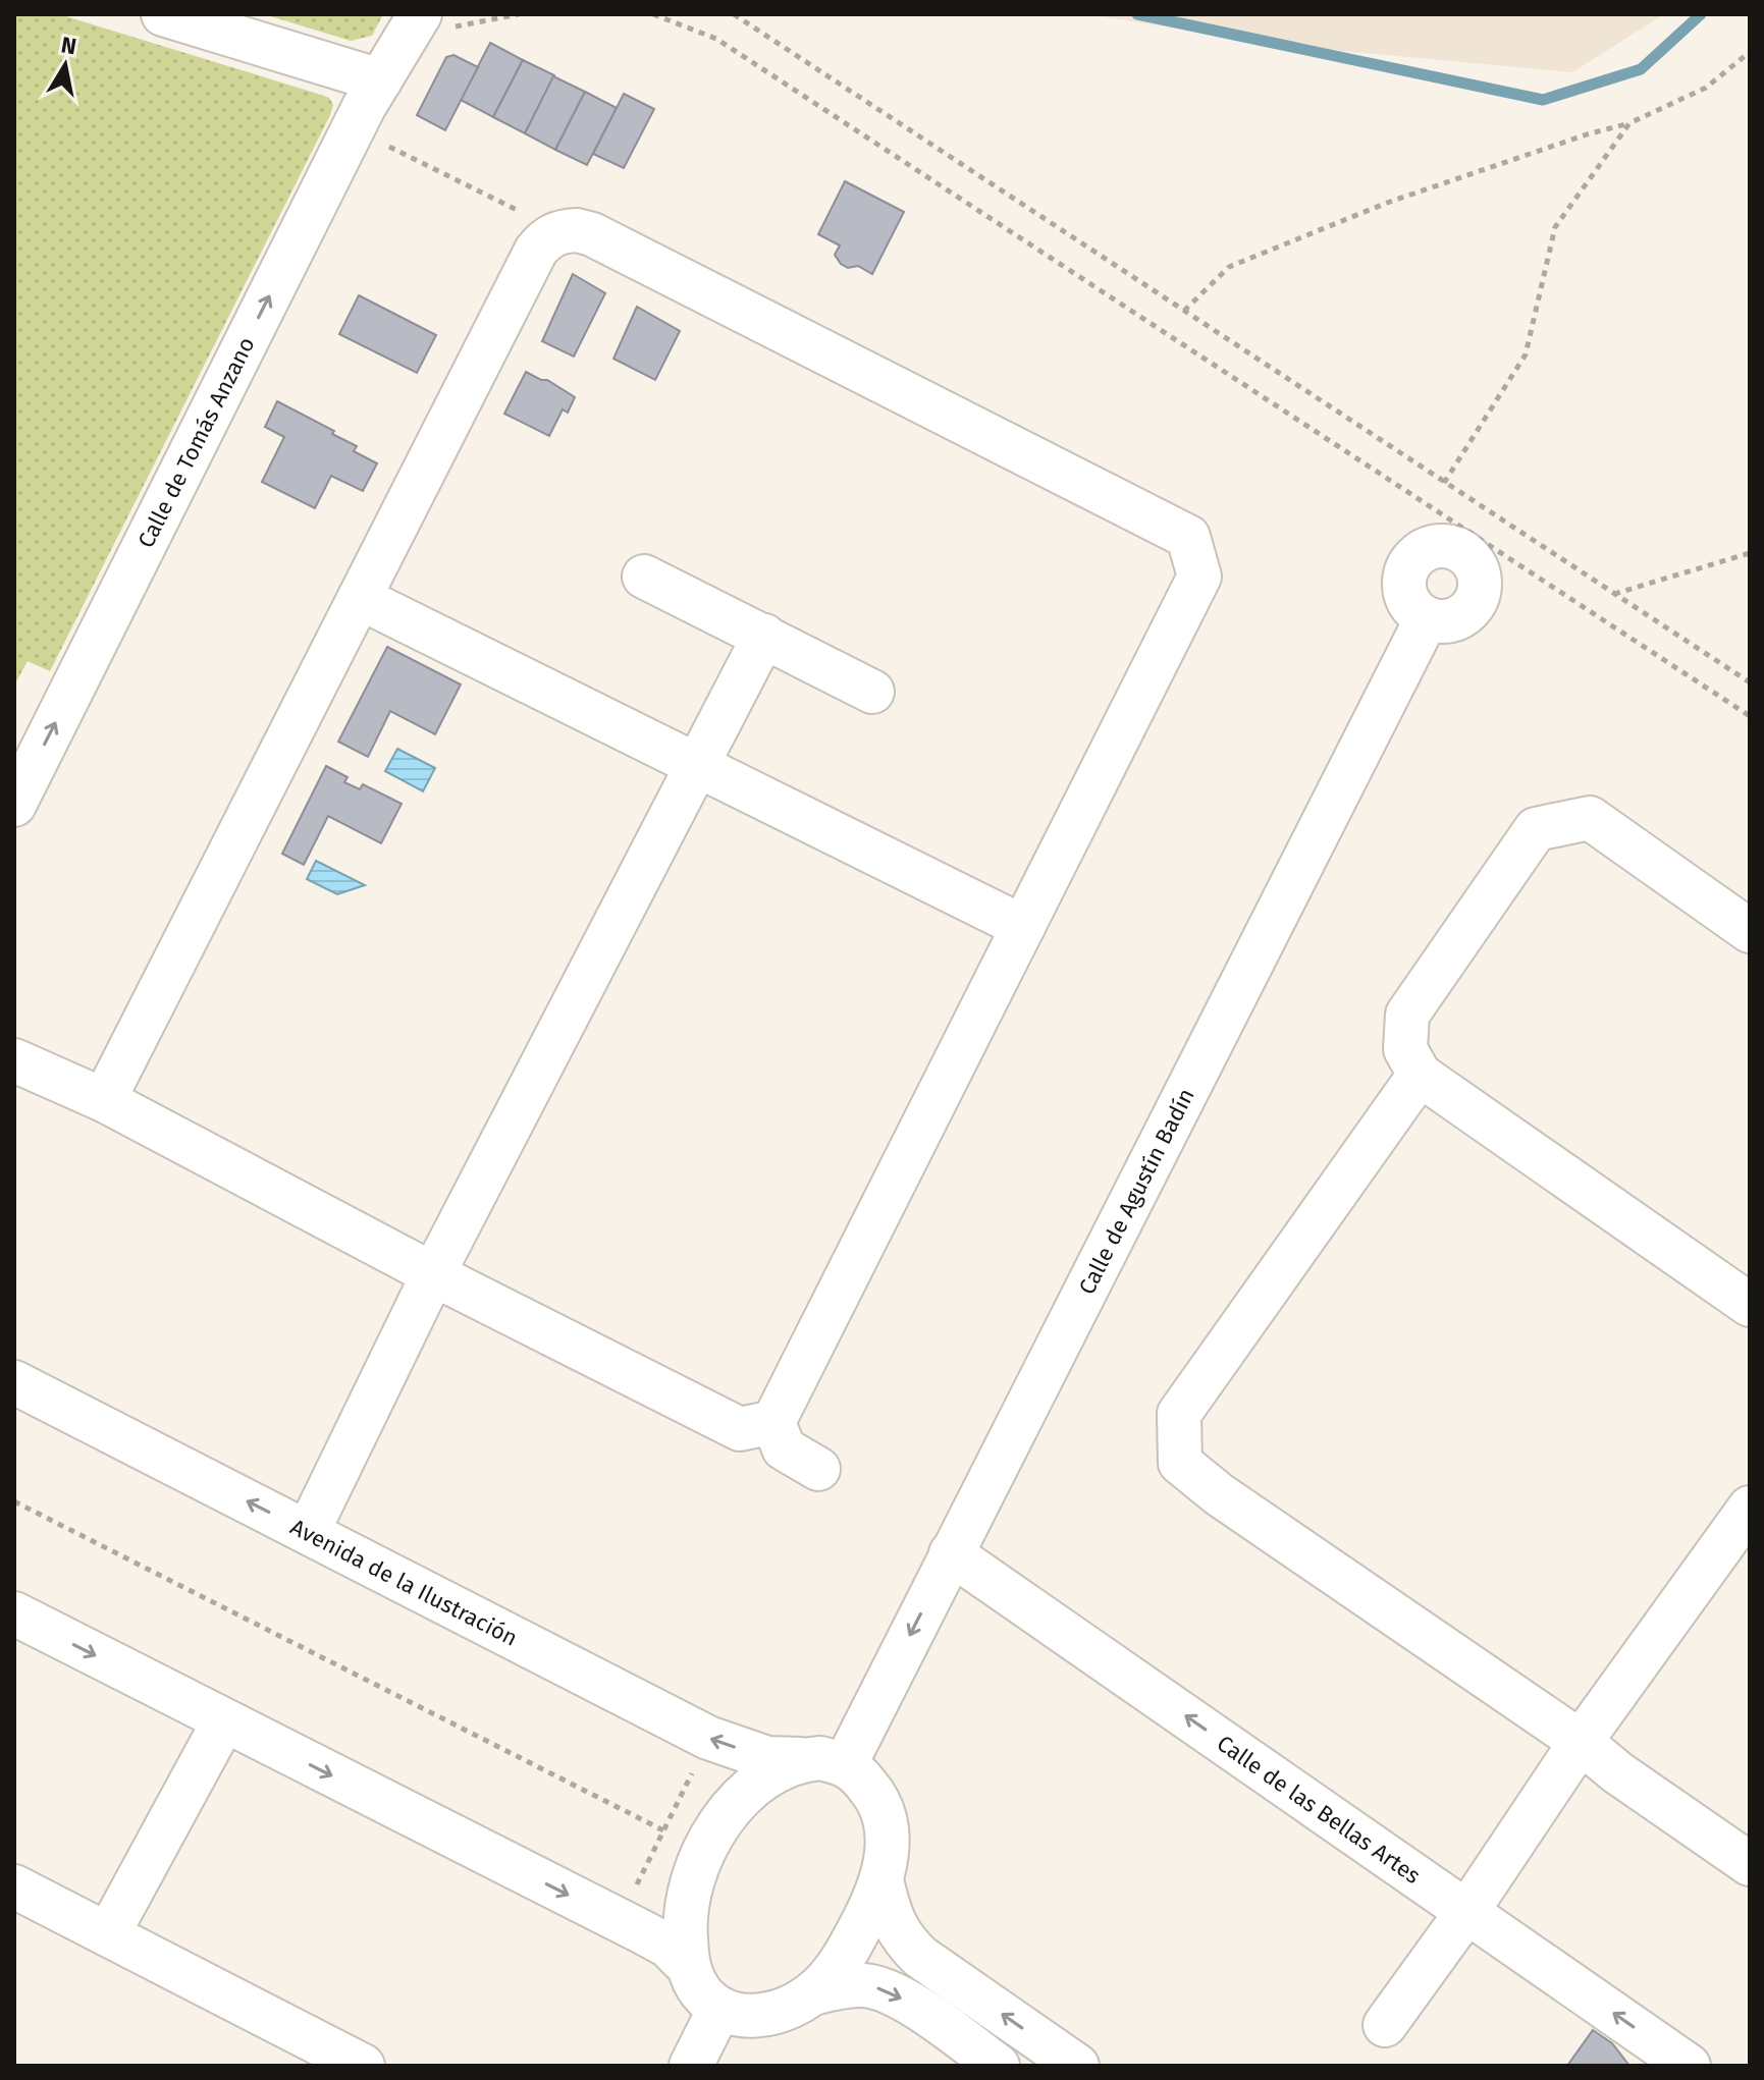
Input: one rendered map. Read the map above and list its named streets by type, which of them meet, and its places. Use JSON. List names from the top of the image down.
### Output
{
  "streets": {
    "street": [
      "Calle de Tomás Anzano",
      "Calle de Agustín Badín",
      "Avenida de la Ilustración",
      "Calle de las Bellas Artes"
    ]
  },
  "crossings": [
    ["Calle de Agustín Badín", "Avenida de la Ilustración"],
    ["Calle de Agustín Badín", "Calle de las Bellas Artes"]
  ],
  "north": "top"
}
